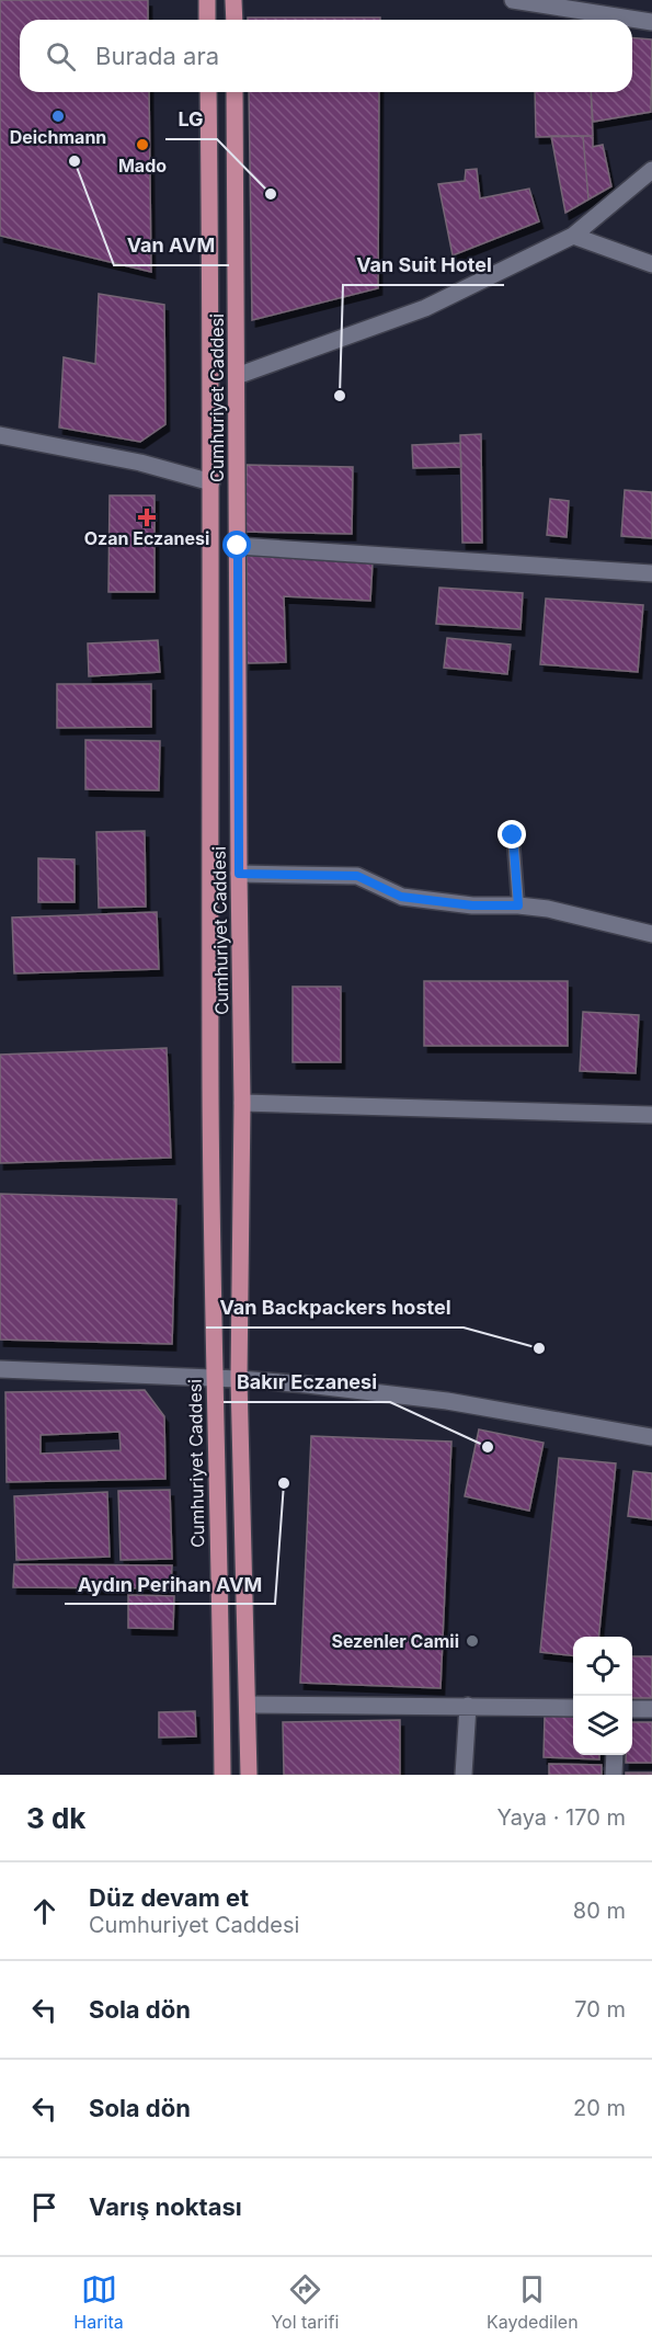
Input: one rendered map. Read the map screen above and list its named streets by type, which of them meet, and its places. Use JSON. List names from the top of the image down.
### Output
{
  "streets": {
    "main road": ["Cumhuriyet Caddesi"]
  },
  "places": {
    "other": [
      "Deichmann",
      "Mado",
      "Van AVM",
      "LG",
      "Van Suit Hotel",
      "Van Backpackers hostel",
      "Bakır Eczanesi",
      "Aydın Perihan AVM",
      "Sezenler Camii"
    ],
    "health": ["Ozan Eczanesi"]
  },
  "page": {
    "search": "Burada ara",
    "heading": ["3 dk", "Yaya · 170 m"],
    "list": [
      ["Düz devam et", "Cumhuriyet Caddesi", "80 m"],
      ["Sola dön", "70 m"],
      ["Sola dön", "20 m"],
      "Varış noktası"
    ],
    "nav": ["Harita", "Yol tarifi", "Kaydedilen"]
  }
}
